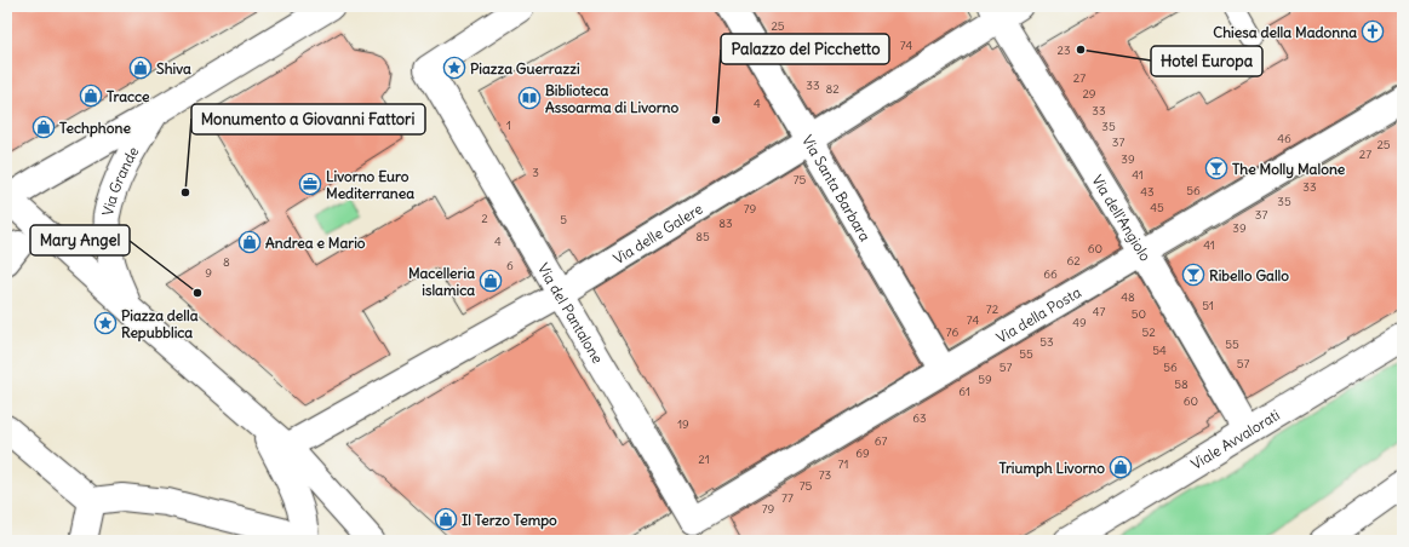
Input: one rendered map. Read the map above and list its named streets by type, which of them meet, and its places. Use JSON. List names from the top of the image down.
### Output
{
  "streets": {
    "street": [
      "Via Grande",
      "Via Santa Barbara",
      "Via dell'Angiolo",
      "Via delle Galere",
      "Via del Pantalone",
      "Via della Posta",
      "Viale Avvalorati"
    ]
  },
  "crossings": [
    ["Via Santa Barbara", "Via delle Galere"],
    ["Via Santa Barbara", "Via della Posta"],
    ["Via dell'Angiolo", "Via delle Galere"],
    ["Via dell'Angiolo", "Via della Posta"],
    ["Via dell'Angiolo", "Viale Avvalorati"],
    ["Via delle Galere", "Via del Pantalone"],
    ["Via del Pantalone", "Via della Posta"]
  ],
  "places": {
    "church": ["Chiesa della Madonna"],
    "other": [
      "Hotel Europa",
      "Palazzo del Picchetto",
      "Monumento a Giovanni Fattori",
      "Mary Angel"
    ],
    "shop": [
      "Shiva",
      "Tracce",
      "Techphone",
      "Andrea e Mario",
      "Macelleria islamica",
      "Triumph Livorno",
      "Il Terzo Tempo"
    ],
    "place": ["Piazza Guerrazzi", "Piazza della Repubblica"],
    "library": ["Biblioteca Assoarma di Livorno"],
    "bar": ["The Molly Malone", "Ribello Gallo"],
    "office": ["Livorno Euro Mediterranea"]
  },
  "house_numbers": [
    "25",
    "74",
    "23",
    "27",
    "33",
    "82",
    "29",
    "4",
    "33",
    "1",
    "35",
    "46",
    "37",
    "25",
    "27",
    "39",
    "3",
    "41",
    "75",
    "33",
    "56",
    "43",
    "35",
    "45",
    "79",
    "37",
    "2",
    "5",
    "83",
    "39",
    "85",
    "4",
    "41",
    "60",
    "62",
    "8",
    "6",
    "9",
    "66",
    "48",
    "51",
    "72",
    "47",
    "50",
    "74",
    "49",
    "76",
    "52",
    "53",
    "55",
    "54",
    "55",
    "57",
    "57",
    "56",
    "59",
    "58",
    "61",
    "60",
    "63",
    "19",
    "67",
    "69",
    "21",
    "71",
    "73",
    "75",
    "77",
    "79"
  ]
}
